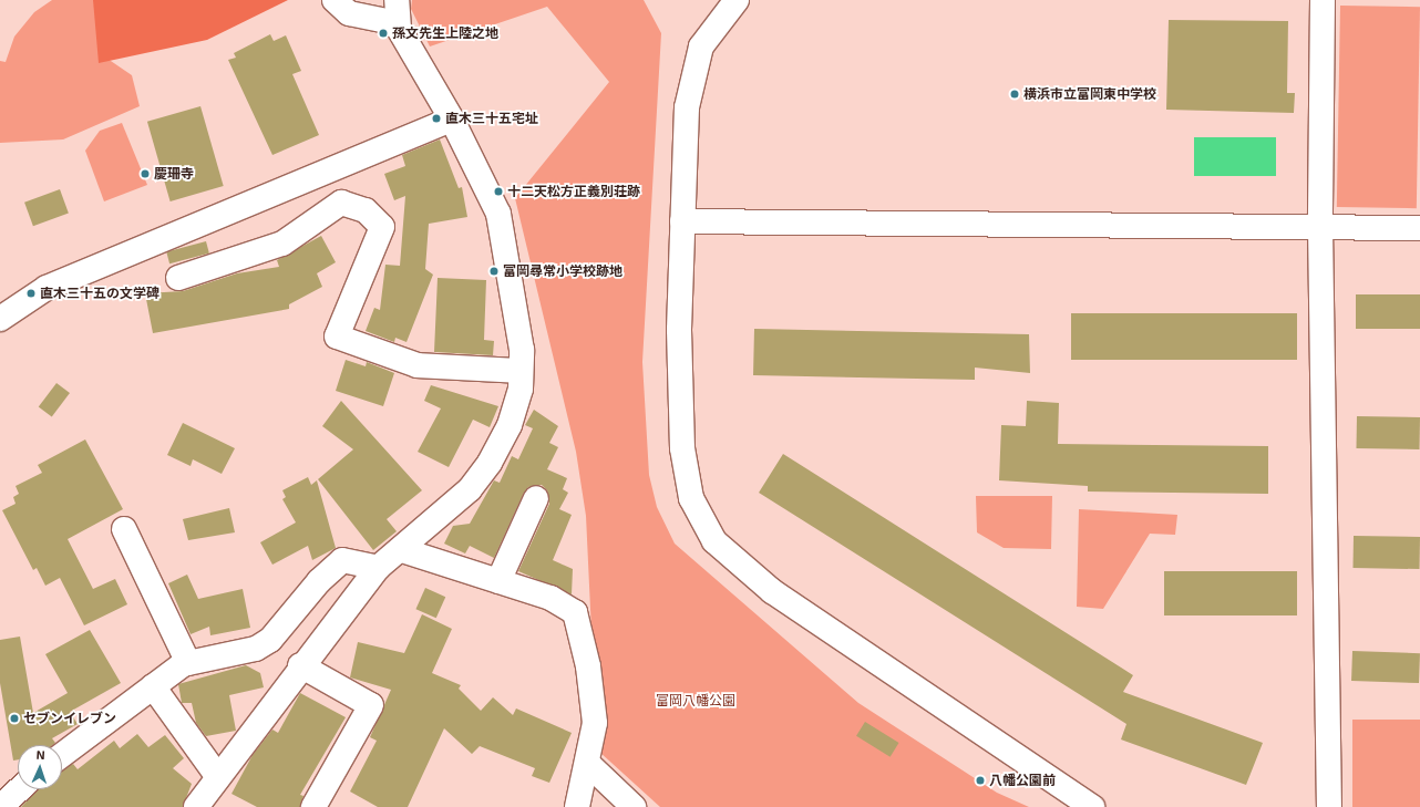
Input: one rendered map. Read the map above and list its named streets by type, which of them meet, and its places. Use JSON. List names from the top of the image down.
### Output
{
  "parks": ["富岡八幡公園"],
  "places": [
    "孫文先生上陸之地",
    "横浜市立富岡東中学校",
    "直木三十五宅址",
    "慶珊寺",
    "十二天松方正義別荘跡",
    "富岡尋常小学校跡地",
    "直木三十五の文学碑",
    "セブンイレブン",
    "八幡公園前"
  ],
  "north": "top"
}
